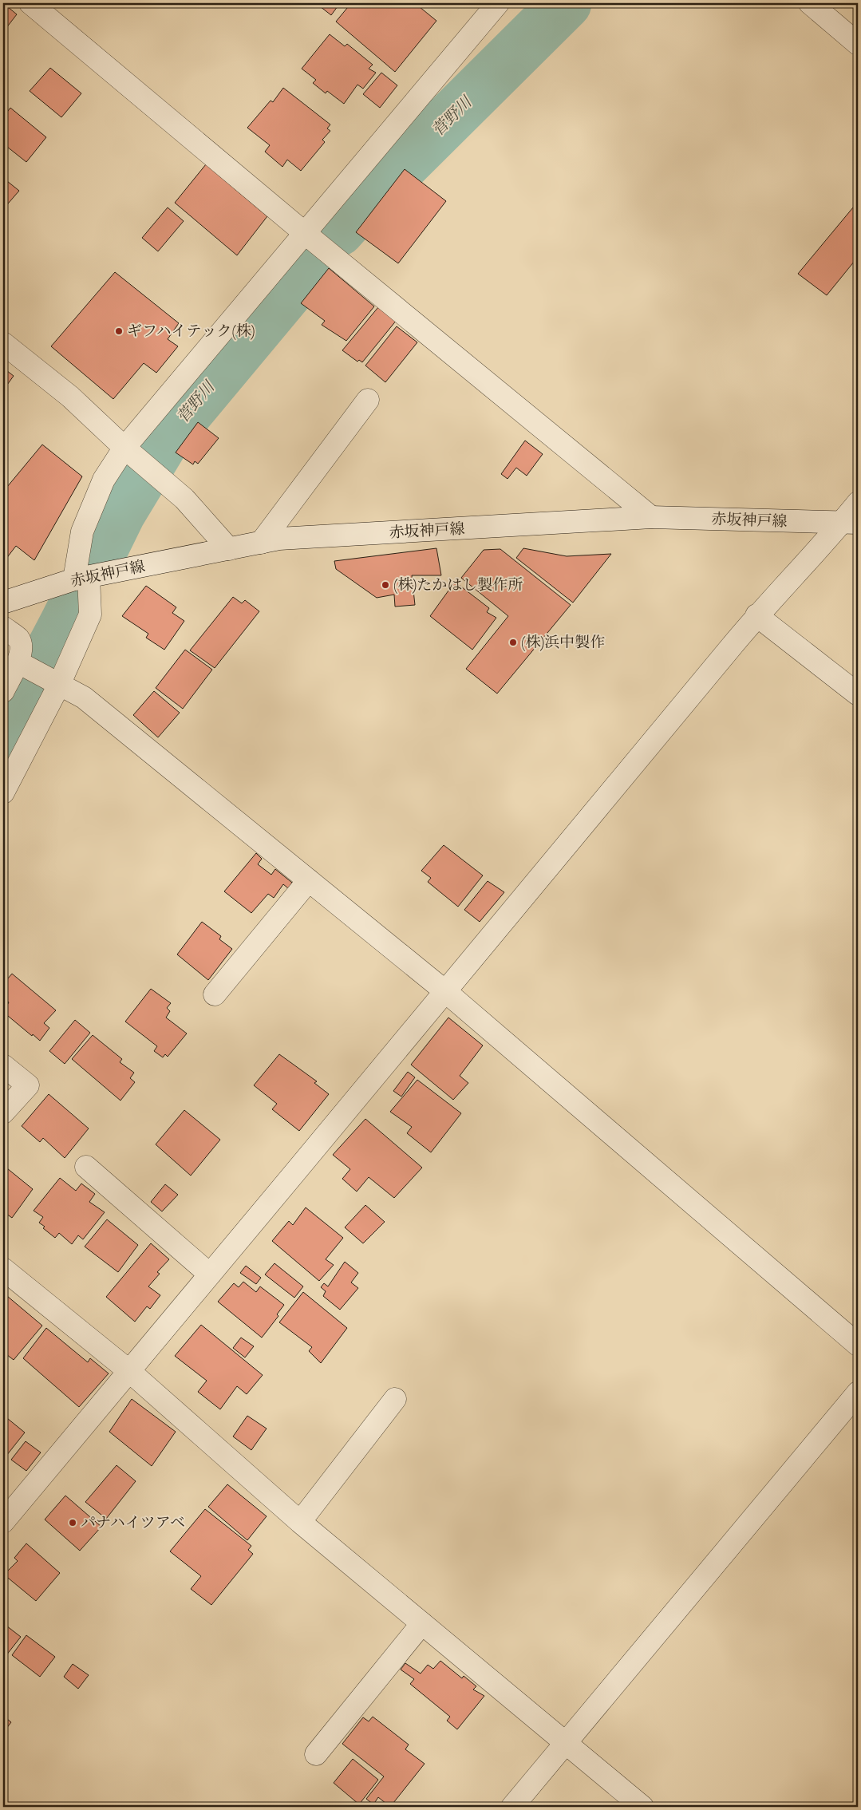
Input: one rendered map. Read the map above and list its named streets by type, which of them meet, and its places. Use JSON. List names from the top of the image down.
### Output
{
  "streets": {
    "street": ["赤坂神戸線"]
  },
  "water": ["菅野川"],
  "places": [
    "ギフハイテック(株)",
    "(株)たかはし製作所",
    "(株)浜中製作",
    "パナハイツアベ"
  ]
}
